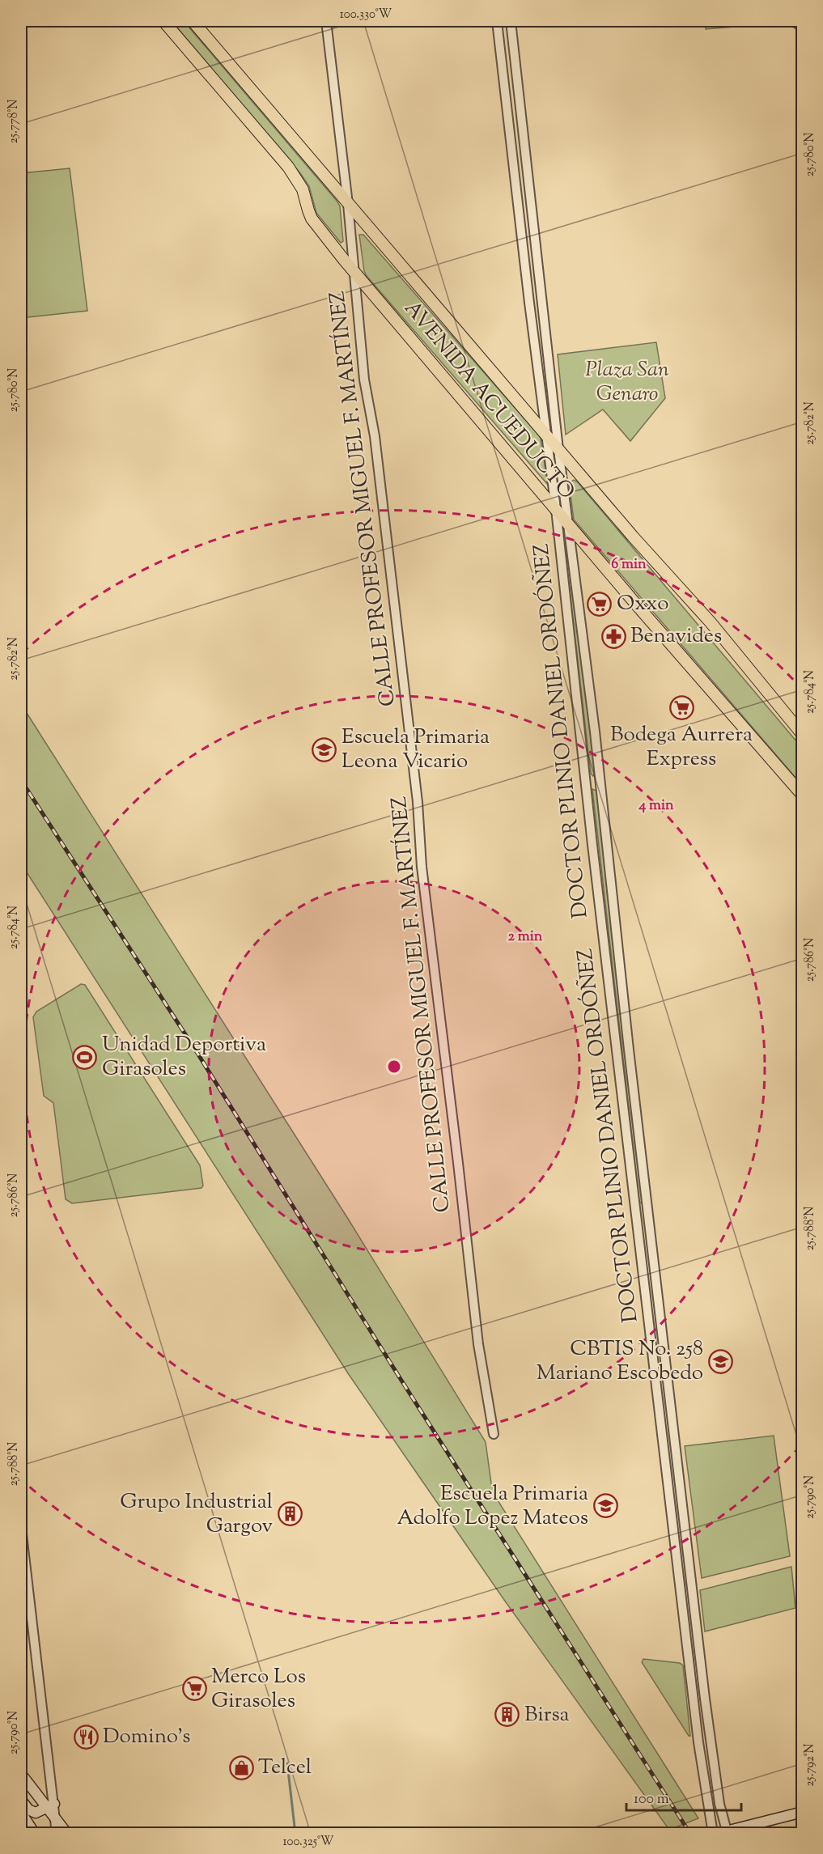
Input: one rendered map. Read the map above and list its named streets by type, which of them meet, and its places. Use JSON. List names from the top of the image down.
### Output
{
  "streets": {
    "main road": ["AVENIDA ACUEDUCTO"],
    "street": ["CALLE PROFESOR MIGUEL F. MARTÍNEZ", "DOCTOR PLINIO DANIEL ORDÓÑEZ"]
  },
  "crossings": [
    ["AVENIDA ACUEDUCTO", "CALLE PROFESOR MIGUEL F. MARTÍNEZ"],
    ["AVENIDA ACUEDUCTO", "DOCTOR PLINIO DANIEL ORDÓÑEZ"]
  ],
  "parks": ["Plaza San Genaro"],
  "places": {
    "supermarket": ["Oxxo", "Bodega Aurrera Express", "Merco Los Girasoles"],
    "pharmacy": ["Benavides"],
    "school or university": ["Escuela Primaria Leona Vicario", "CBTIS No. 258 Mariano Escobedo", "Escuela Primaria Adolfo Lopez Mateos"],
    "sports": ["Unidad Deportiva Girasoles"],
    "building": ["Grupo Industrial Gargov", "Birsa"],
    "restaurant": ["Domino's"],
    "shop": ["Telcel"]
  },
  "scale_bar": "100 m",
  "coordinates": [
    "100.330°W",
    "25.778°N",
    "25.780°N",
    "25.782°N",
    "25.784°N",
    "25.786°N",
    "25.788°N",
    "25.790°N",
    "25.792°N",
    "100.325°W"
  ],
  "rings": ["6 min", "4 min", "2 min"]
}
